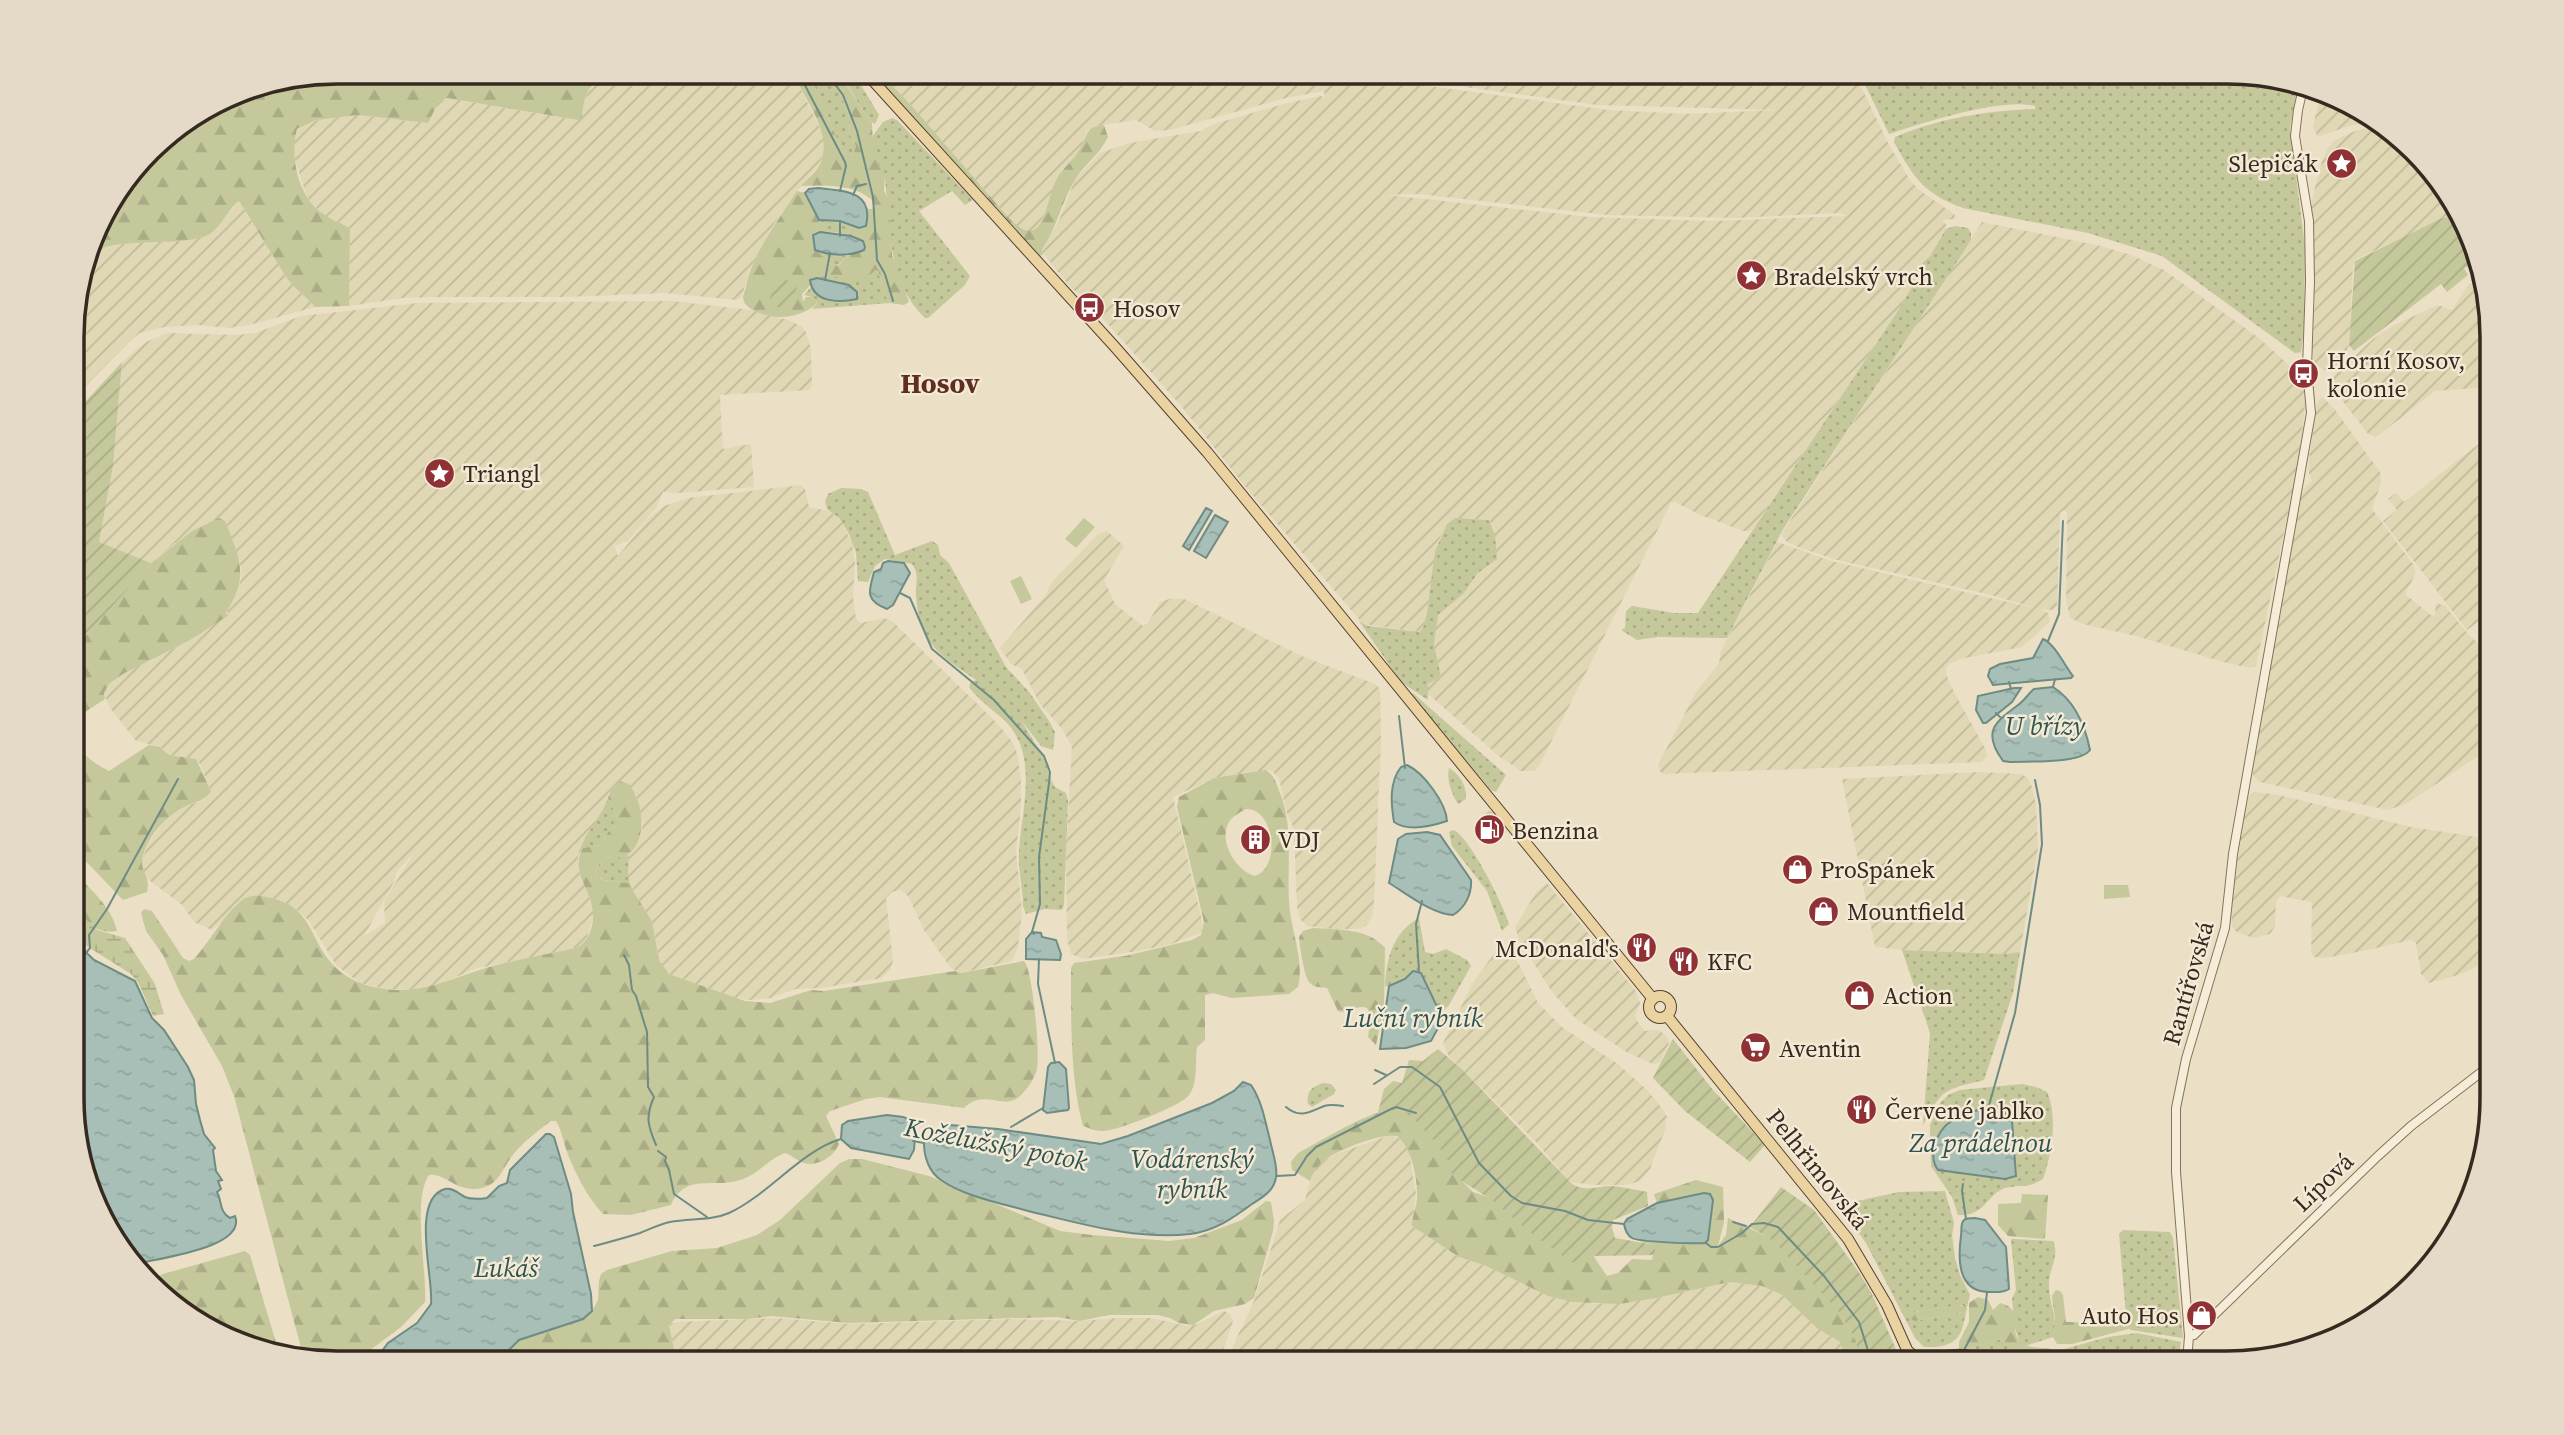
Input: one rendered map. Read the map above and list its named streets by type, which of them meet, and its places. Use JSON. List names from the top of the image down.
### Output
{
  "streets": {
    "main road": ["Pelhřimovská"],
    "street": ["Rantířovská", "Lípová"]
  },
  "crossings": [
    ["Rantířovská", "Lípová"]
  ],
  "districts": ["Hosov"],
  "water": [
    "U břízy",
    "Luční rybník",
    "Za prádelnou",
    "Koželužský potok",
    "Vodárenský rybník",
    "Lukáš"
  ],
  "places": {
    "place": ["Slepičák", "Bradelský vrch", "Triangl"],
    "bus stop": ["Hosov", "Horní Kosov, kolonie"],
    "fuel station": ["Benzina"],
    "building": ["VDJ"],
    "shop": [
      "ProSpánek",
      "Mountfield",
      "Action",
      "Auto Hos"
    ],
    "restaurant": ["McDonald's", "KFC", "Červené jablko"],
    "supermarket": ["Aventin"]
  }
}
